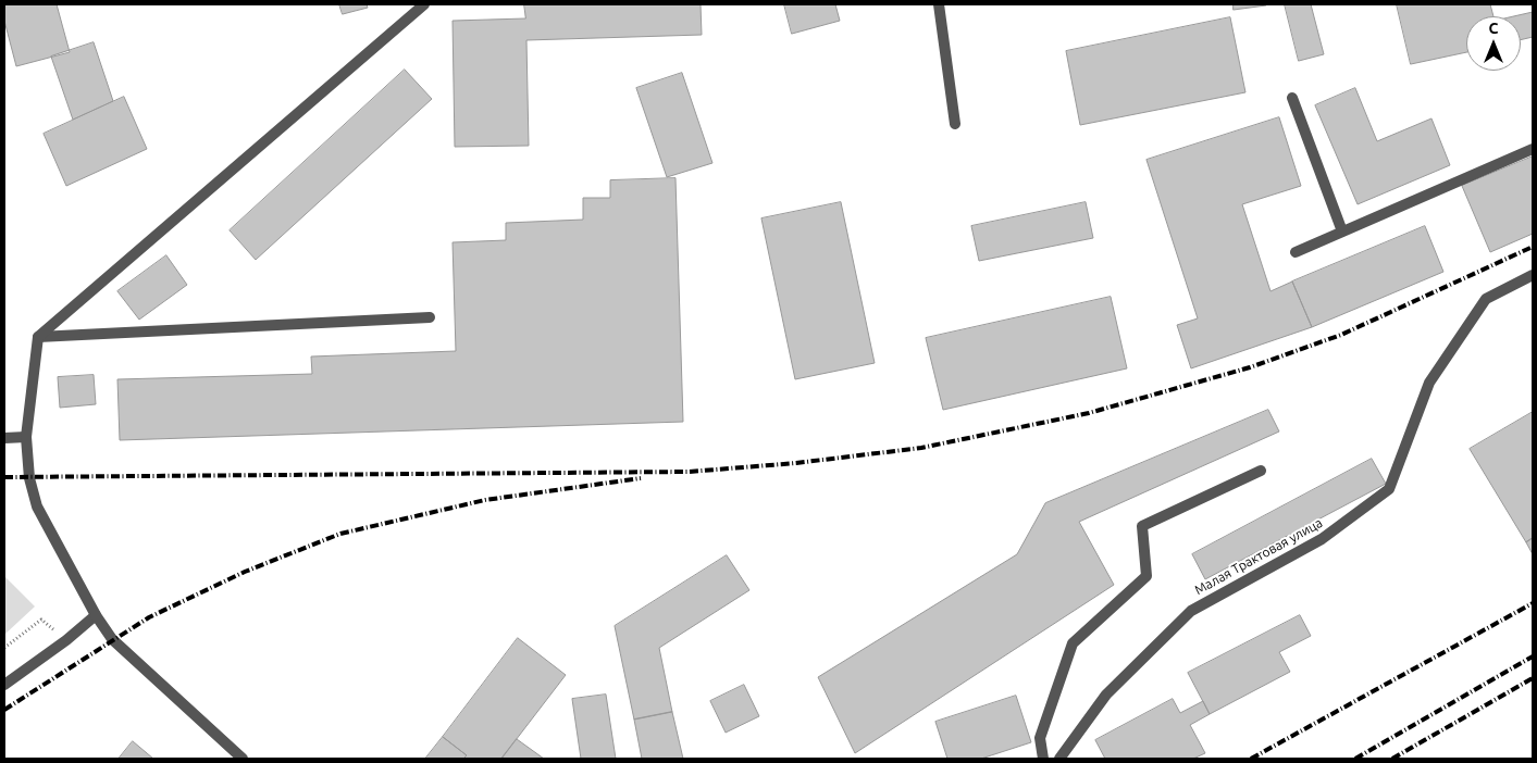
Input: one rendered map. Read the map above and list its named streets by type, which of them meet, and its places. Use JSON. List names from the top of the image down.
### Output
{
  "streets": {
    "street": ["Малая Трактовая улица"]
  },
  "north": "top"
}
